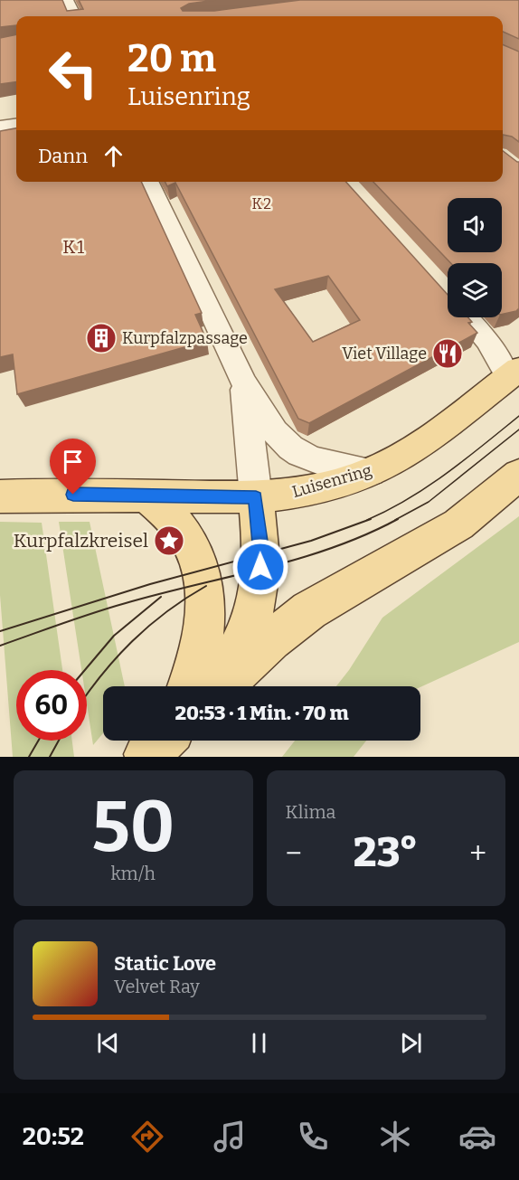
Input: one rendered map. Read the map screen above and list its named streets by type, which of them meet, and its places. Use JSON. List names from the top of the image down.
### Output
{
  "streets": {
    "main road": ["Luisenring"]
  },
  "districts": ["K2", "K1"],
  "places": {
    "building": ["Kurpfalzpassage"],
    "restaurant": ["Viet Village"],
    "place": ["Kurpfalzkreisel"]
  },
  "page": {
    "turn": ["20 m", "Luisenring"],
    "then": "Dann",
    "limit": "60",
    "trip": "20:53 · 1 Min. · 70 m",
    "tile": [
      ["50", "km/h"],
      "Klima"
    ],
    "heat": ["−", "23°", "+"],
    "song": ["Static Love", "Velvet Ray"],
    "tabs": "20:52"
  }
}
